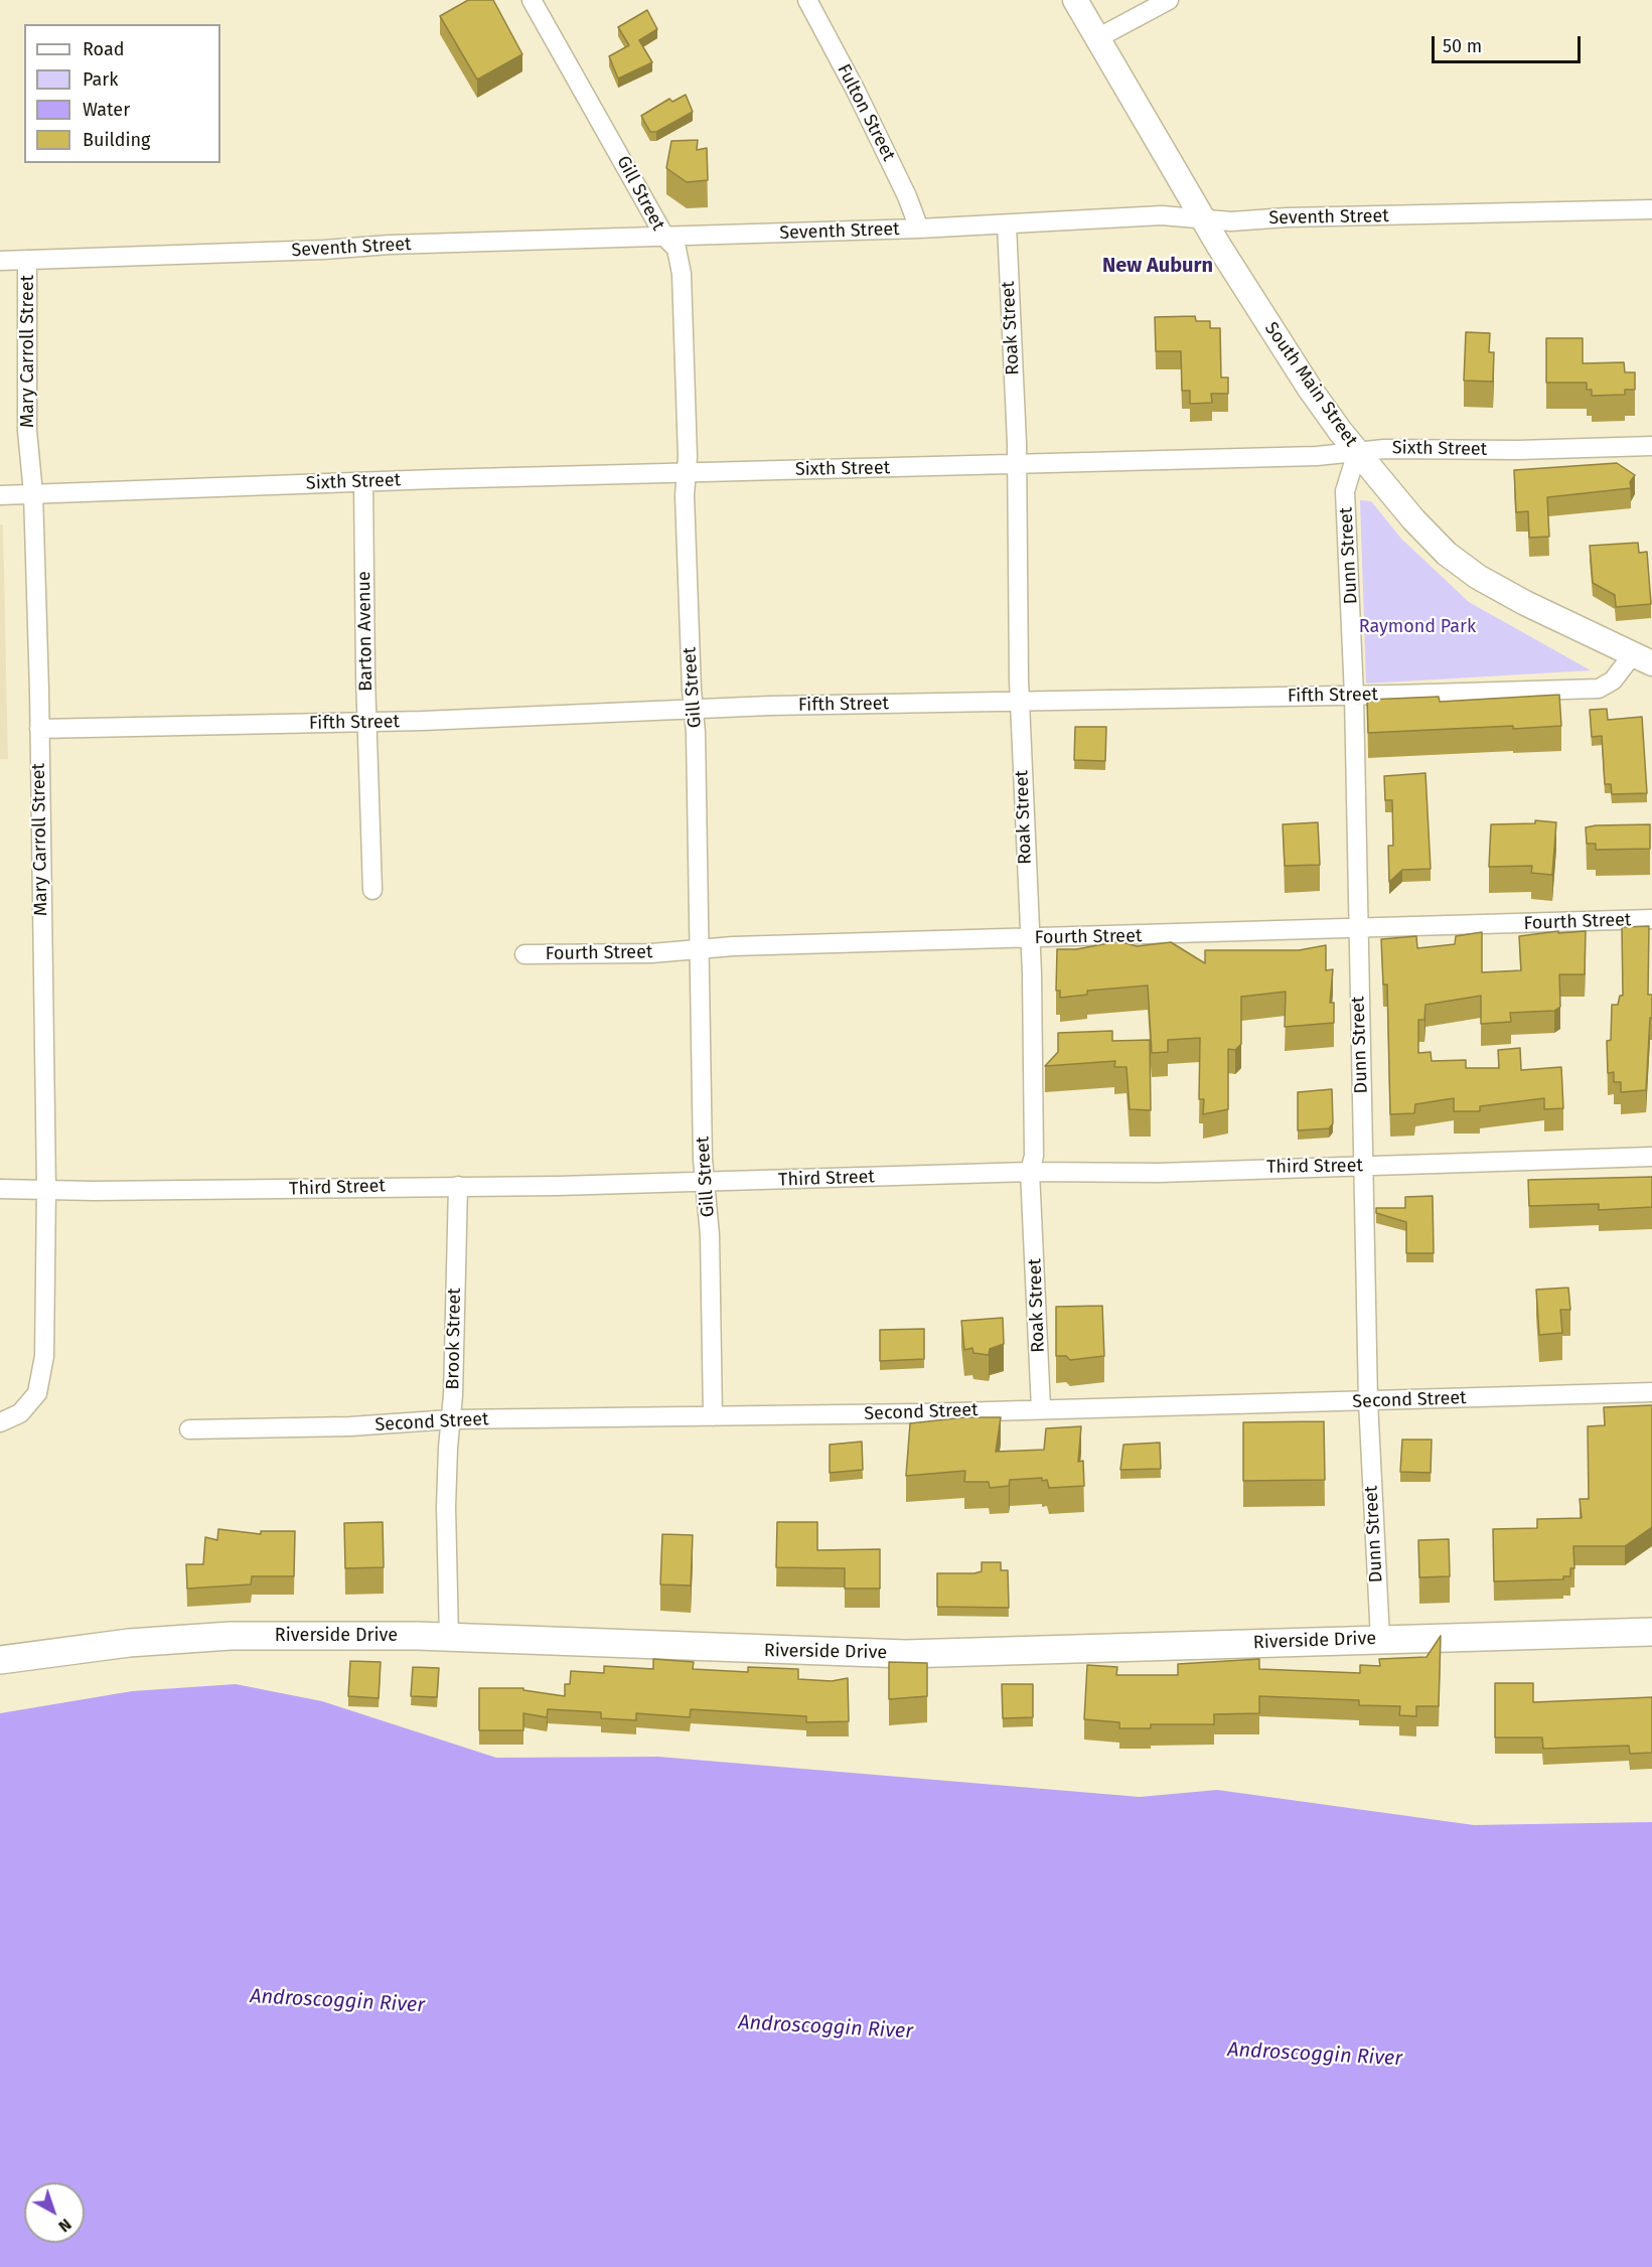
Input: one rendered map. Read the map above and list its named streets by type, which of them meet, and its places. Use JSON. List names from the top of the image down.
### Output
{
  "streets": {
    "main road": ["Riverside Drive"],
    "street": [
      "Fulton Street",
      "Gill Street",
      "Seventh Street",
      "Roak Street",
      "Mary Carroll Street",
      "South Main Street",
      "Sixth Street",
      "Dunn Street",
      "Barton Avenue",
      "Fifth Street",
      "Fourth Street",
      "Third Street",
      "Brook Street",
      "Second Street"
    ]
  },
  "crossings": [
    ["Fulton Street", "Seventh Street"],
    ["Gill Street", "Seventh Street"],
    ["Gill Street", "Sixth Street"],
    ["Gill Street", "Fifth Street"],
    ["Gill Street", "Fourth Street"],
    ["Gill Street", "Third Street"],
    ["Gill Street", "Second Street"],
    ["Seventh Street", "Roak Street"],
    ["Seventh Street", "Mary Carroll Street"],
    ["Seventh Street", "South Main Street"],
    ["Roak Street", "Sixth Street"],
    ["Roak Street", "Fifth Street"],
    ["Roak Street", "Fourth Street"],
    ["Roak Street", "Third Street"],
    ["Roak Street", "Second Street"],
    ["Mary Carroll Street", "Sixth Street"],
    ["Mary Carroll Street", "Fifth Street"],
    ["Mary Carroll Street", "Third Street"],
    ["South Main Street", "Sixth Street"],
    ["South Main Street", "Dunn Street"],
    ["South Main Street", "Fifth Street"],
    ["Sixth Street", "Dunn Street"],
    ["Sixth Street", "Barton Avenue"],
    ["Dunn Street", "Fifth Street"],
    ["Dunn Street", "Fourth Street"],
    ["Dunn Street", "Third Street"],
    ["Dunn Street", "Second Street"],
    ["Dunn Street", "Riverside Drive"],
    ["Barton Avenue", "Fifth Street"],
    ["Third Street", "Brook Street"],
    ["Brook Street", "Second Street"],
    ["Brook Street", "Riverside Drive"]
  ],
  "districts": ["New Auburn"],
  "water": ["Androscoggin River"],
  "parks": ["Raymond Park"],
  "legend": [
    "Road",
    "Park",
    "Water",
    "Building"
  ],
  "scale_bar": "50 m",
  "north": "bottom right"
}
